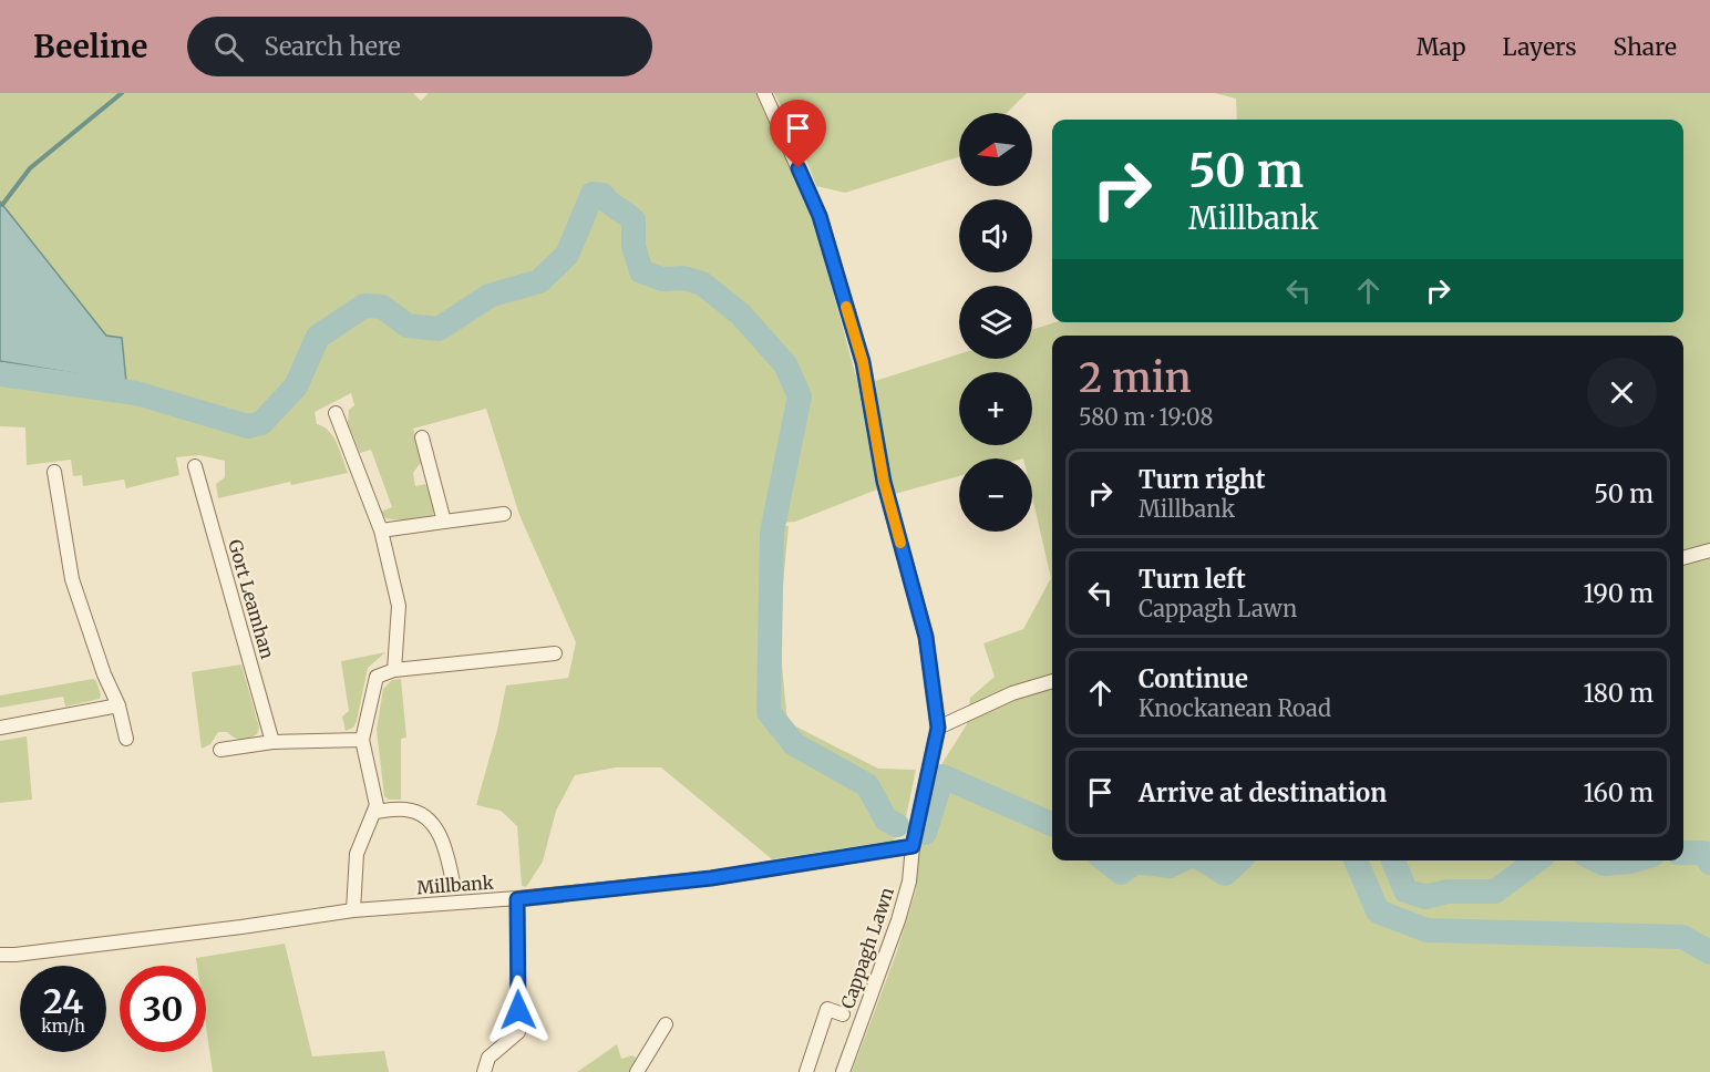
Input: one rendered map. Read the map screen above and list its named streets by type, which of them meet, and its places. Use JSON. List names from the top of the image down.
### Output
{
  "streets": {
    "street": ["Gort Leamhan", "Millbank", "Cappagh Lawn"]
  },
  "crossings": [
    ["Millbank", "Cappagh Lawn"]
  ],
  "north": "left",
  "page": {
    "header": "Beeline",
    "search": "Search here",
    "nav": ["Map", "Layers", "Share"],
    "map_buttons": ["+", "−"],
    "turn": ["50 m", "Millbank"],
    "heading": ["2 min", "580 m · 19:08"],
    "list": [
      {
        "name": "Turn right",
        "note": "Millbank",
        "value": "50 m"
      },
      {
        "name": "Turn left",
        "note": "Cappagh Lawn",
        "value": "190 m"
      },
      {
        "name": "Continue",
        "note": "Knockanean Road",
        "value": "180 m"
      },
      {
        "name": "Arrive at destination",
        "value": "160 m"
      }
    ],
    "speed": "24 km/h",
    "limit": "30"
  }
}
